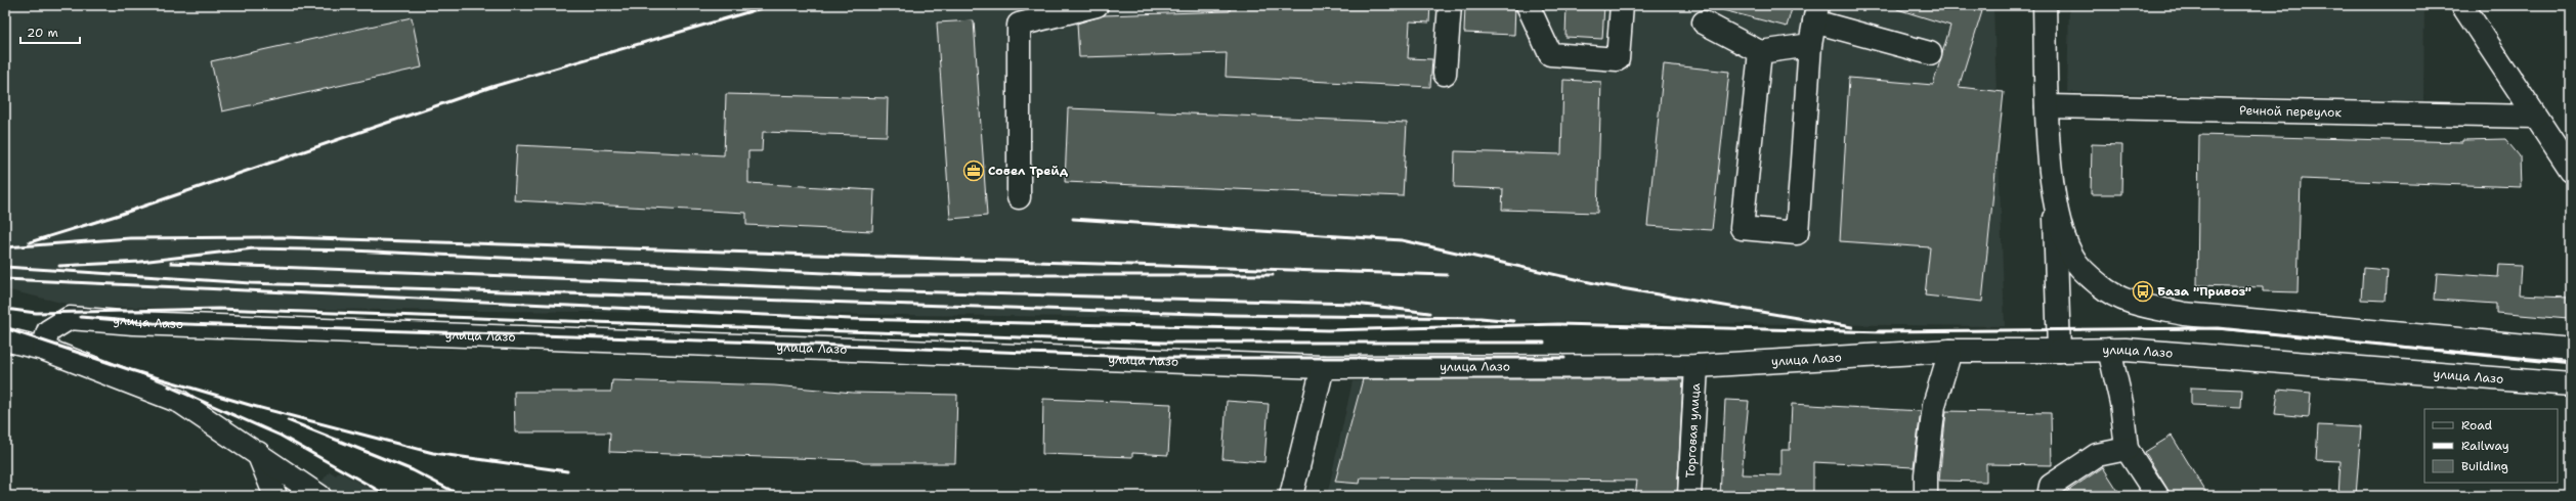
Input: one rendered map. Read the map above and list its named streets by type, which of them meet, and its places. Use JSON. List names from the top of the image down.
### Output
{
  "streets": {
    "main road": ["Речной переулок", "улица Лазо", "Торговая улица"]
  },
  "crossings": [
    ["улица Лазо", "Торговая улица"]
  ],
  "places": {
    "office": ["Совел Трейд"],
    "bus stop": ["База \"Привоз\""]
  },
  "legend": ["Road", "Railway", "Building"],
  "scale_bar": "20 m"
}
